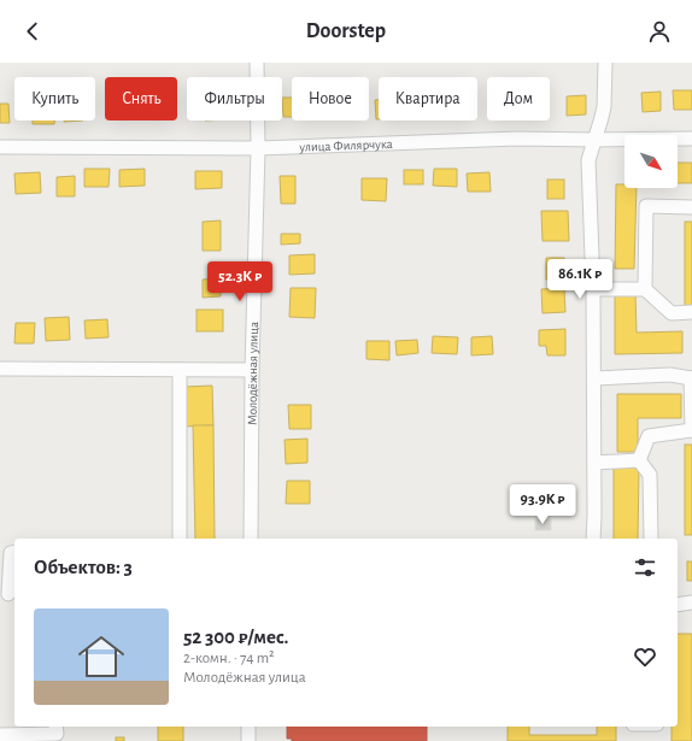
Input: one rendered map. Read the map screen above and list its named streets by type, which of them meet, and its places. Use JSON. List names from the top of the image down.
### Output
{
  "streets": {
    "street": ["улица Филярчука", "Молодёжная улица"]
  },
  "crossings": [
    ["улица Филярчука", "Молодёжная улица"]
  ],
  "north": "bottom right",
  "page": {
    "header": "Doorstep",
    "chip": [
      "Купить",
      "Снять",
      "Фильтры",
      "Новое",
      "Квартира",
      "Дом"
    ],
    "price": ["86.1K ₽", "52.3K ₽", "93.9K ₽"],
    "heading": "Объектов: 3",
    "list": [
      {
        "name": "52 300 ₽/мес.",
        "note": "2-комн. · 74 m² · Молодёжная улица"
      }
    ]
  }
}
